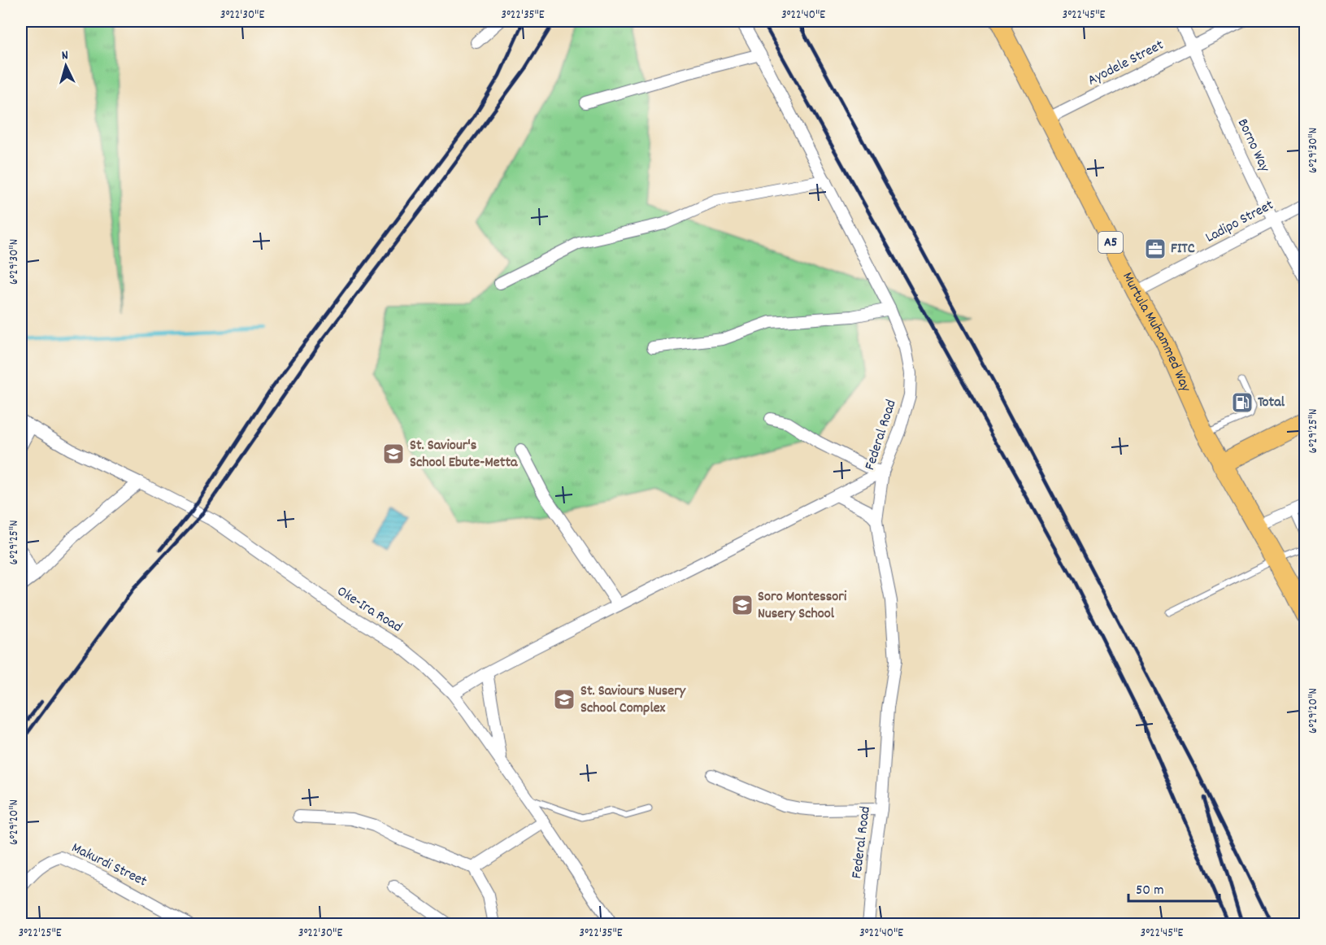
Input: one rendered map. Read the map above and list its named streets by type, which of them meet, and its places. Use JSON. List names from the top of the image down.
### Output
{
  "streets": {
    "highway": ["A5", "Murtula Muhammed Way"],
    "street": [
      "Ayodele Street",
      "Borno Way",
      "Ladipo Street",
      "Federal Road",
      "Oke-Ira Road",
      "Makurdi Street"
    ]
  },
  "crossings": [
    ["Ayodele Street", "Borno Way"],
    ["Ayodele Street", "Murtula Muhammed Way"],
    ["Borno Way", "Ladipo Street"],
    ["Ladipo Street", "Murtula Muhammed Way"]
  ],
  "places": {
    "office": ["FITC"],
    "fuel station": ["Total"],
    "school or university": ["St. Saviour's School Ebute-Metta", "Soro Montessori Nusery School", "St. Saviours Nusery School Complex"]
  },
  "scale_bar": "50 m",
  "north": "top",
  "coordinates": [
    "3°22'30\"E",
    "3°22'35\"E",
    "3°22'40\"E",
    "3°22'45\"E",
    "6°29'30\"N",
    "6°29'25\"N",
    "6°29'20\"N",
    "3°22'25\"E"
  ]
}
